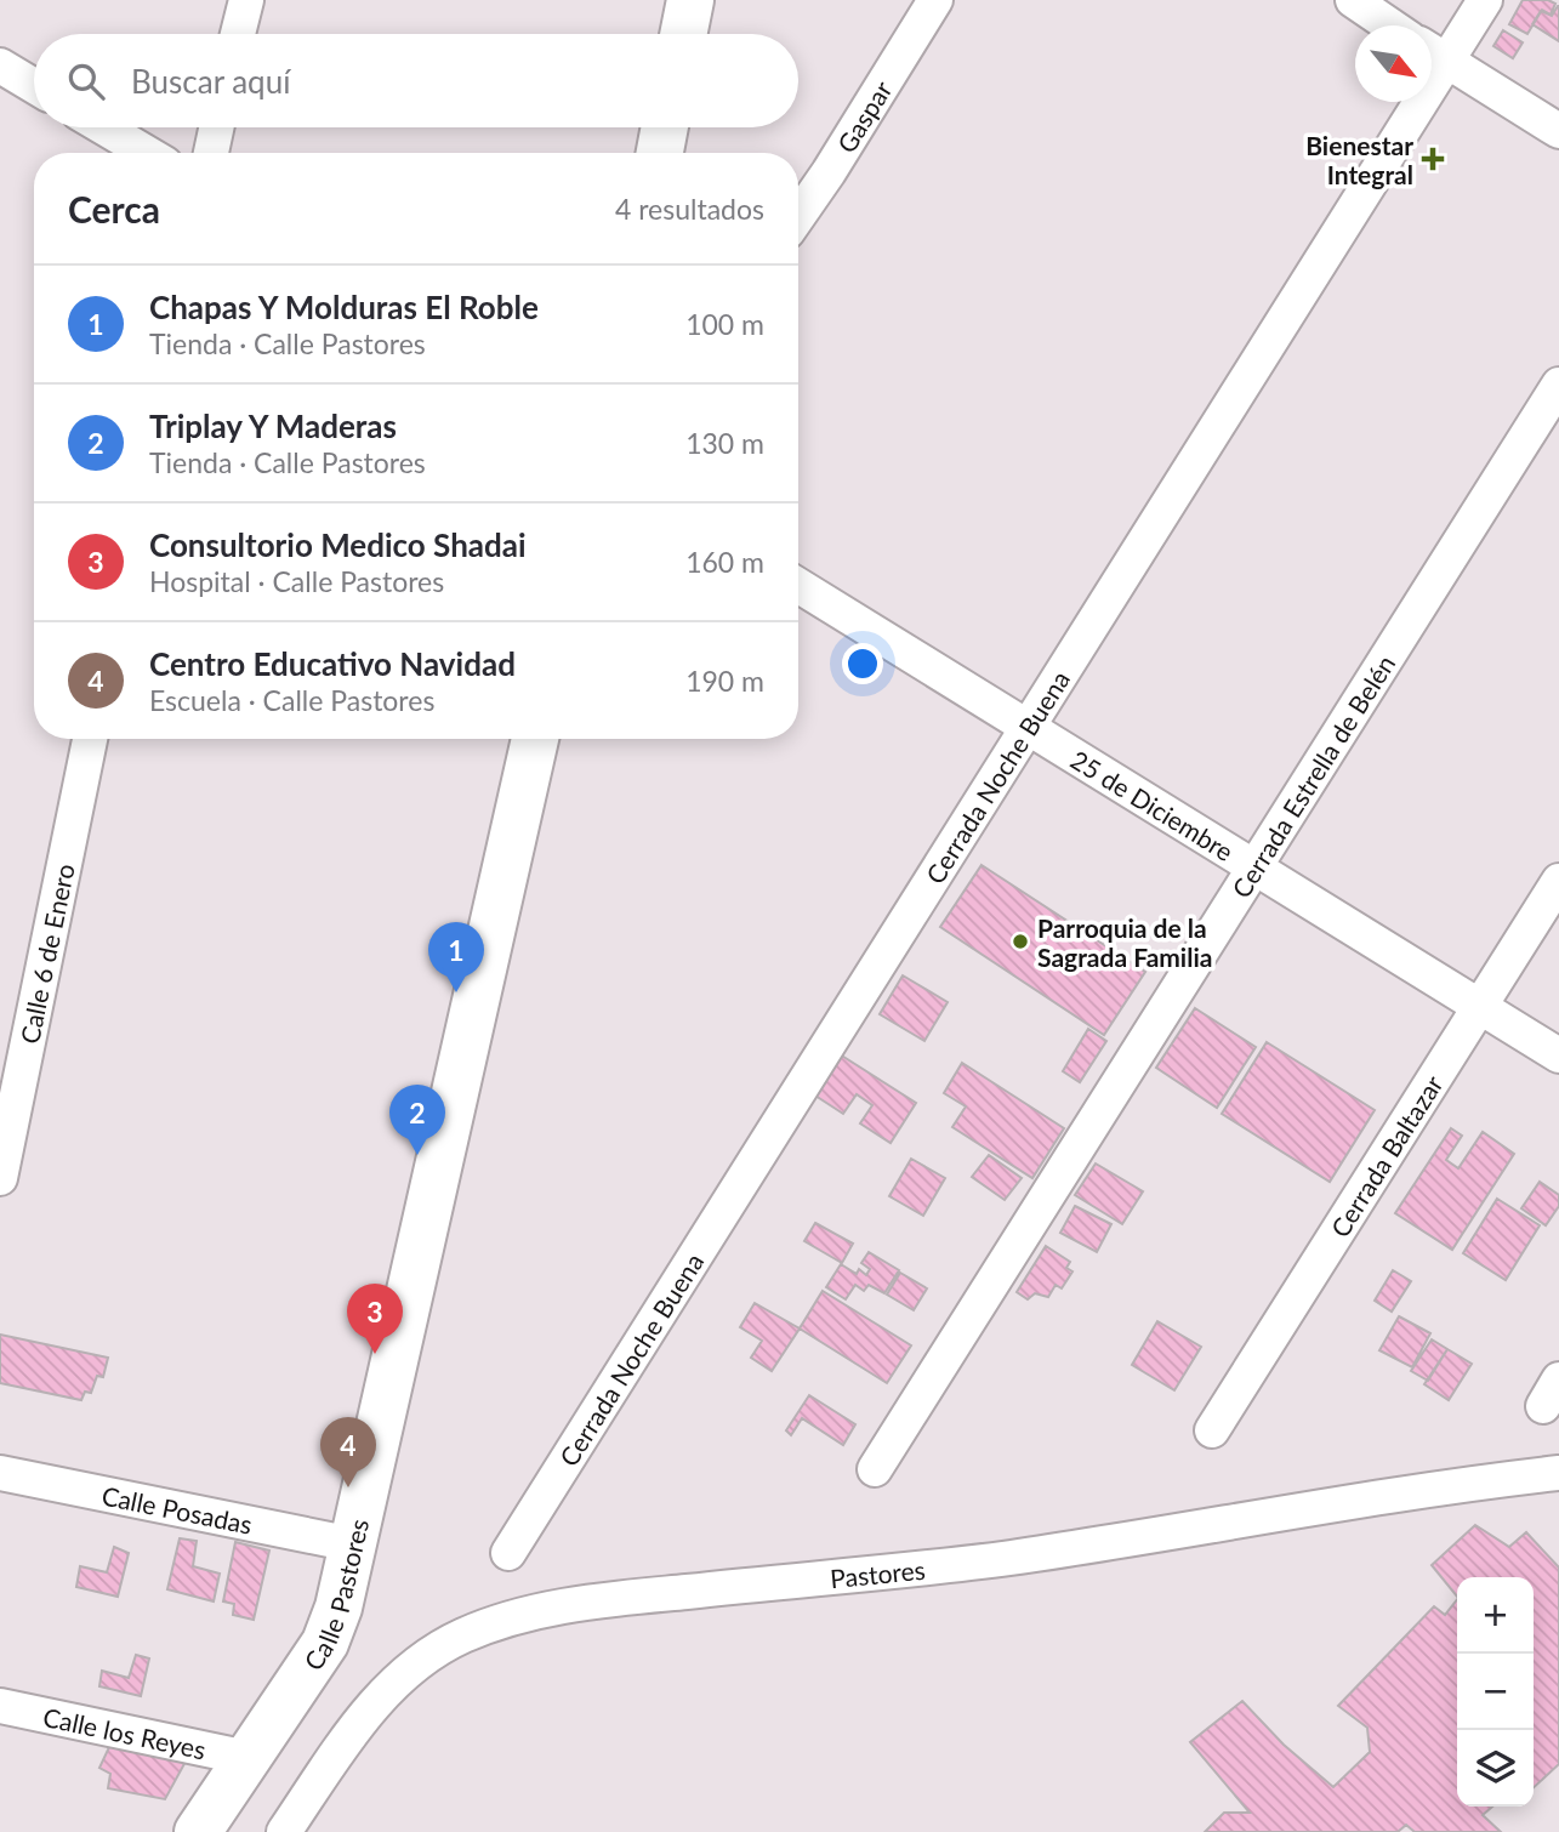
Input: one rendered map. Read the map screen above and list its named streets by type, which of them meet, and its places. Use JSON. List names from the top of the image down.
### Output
{
  "streets": {
    "street": [
      "Gaspar",
      "Cerrada Noche Buena",
      "Cerrada Estrella de Belén",
      "25 de Diciembre",
      "Calle 6 de Enero",
      "Cerrada Baltazar",
      "Calle Posadas",
      "Pastores",
      "Calle Pastores",
      "Calle los Reyes"
    ]
  },
  "crossings": [
    ["Cerrada Noche Buena", "25 de Diciembre"],
    ["Cerrada Estrella de Belén", "25 de Diciembre"],
    ["25 de Diciembre", "Cerrada Baltazar"],
    ["Calle Posadas", "Calle Pastores"],
    ["Calle Pastores", "Calle los Reyes"]
  ],
  "places": {
    "health": ["Bienestar Integral"],
    "other": ["Parroquia de la Sagrada Familia"]
  },
  "north": "bottom right",
  "page": {
    "search": "Buscar aquí",
    "heading": ["Cerca", "4 resultados"],
    "list": [
      {
        "mark": "1",
        "name": "Chapas Y Molduras El Roble",
        "note": "Tienda · Calle Pastores",
        "value": "100 m"
      },
      {
        "mark": "2",
        "name": "Triplay Y Maderas",
        "note": "Tienda · Calle Pastores",
        "value": "130 m"
      },
      {
        "mark": "3",
        "name": "Consultorio Medico Shadai",
        "note": "Hospital · Calle Pastores",
        "value": "160 m"
      },
      {
        "mark": "4",
        "name": "Centro Educativo Navidad",
        "note": "Escuela · Calle Pastores",
        "value": "190 m"
      }
    ],
    "pins": [
      "1",
      "2",
      "3",
      "4"
    ],
    "map_buttons": ["+", "−"]
  }
}
